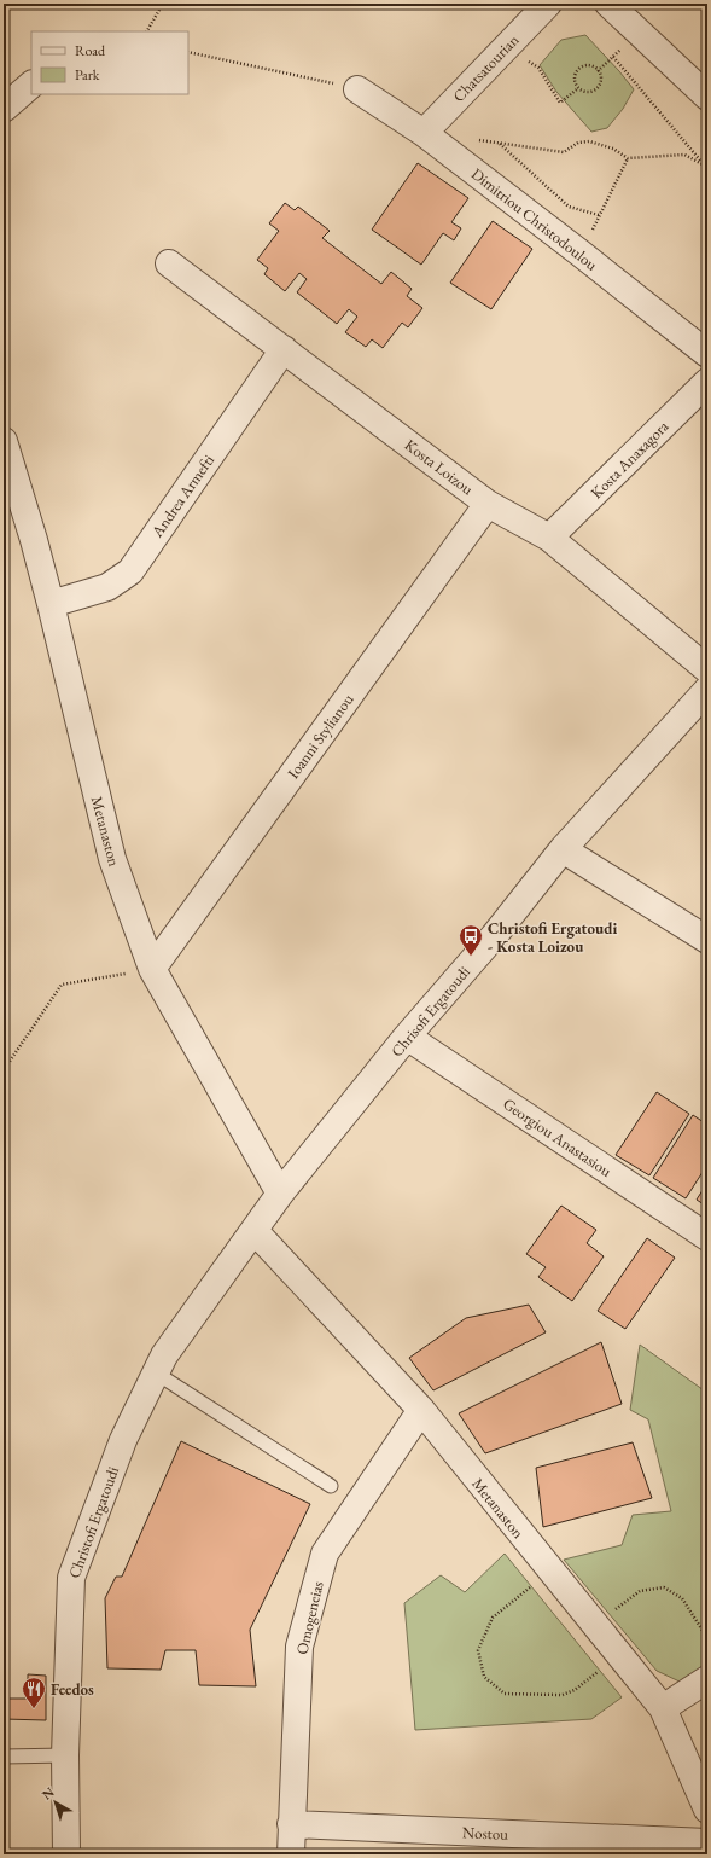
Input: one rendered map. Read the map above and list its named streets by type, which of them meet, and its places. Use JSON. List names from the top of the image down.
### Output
{
  "streets": {
    "street": [
      "Chatsatourian",
      "Dimitriou Christodoulou",
      "Kosta Anaxagora",
      "Kosta Loizou",
      "Andrea Armefti",
      "Ioanni Stylianou",
      "Metanaston",
      "Chrisofi Ergatoudi",
      "Georgiou Anastasiou",
      "Christofi Ergatoudi",
      "Omogeneias",
      "Nostou"
    ]
  },
  "crossings": [
    ["Chatsatourian", "Dimitriou Christodoulou"],
    ["Kosta Anaxagora", "Kosta Loizou"],
    ["Kosta Loizou", "Andrea Armefti"],
    ["Kosta Loizou", "Ioanni Stylianou"],
    ["Andrea Armefti", "Metanaston"],
    ["Ioanni Stylianou", "Metanaston"],
    ["Metanaston", "Chrisofi Ergatoudi"],
    ["Metanaston", "Christofi Ergatoudi"],
    ["Metanaston", "Omogeneias"],
    ["Chrisofi Ergatoudi", "Georgiou Anastasiou"],
    ["Chrisofi Ergatoudi", "Christofi Ergatoudi"],
    ["Omogeneias", "Nostou"]
  ],
  "places": {
    "bus stop": ["Christofi Ergatoudi - Kosta Loizou"],
    "restaurant": ["Feedos"]
  },
  "legend": ["Road", "Park"],
  "north": "top left"
}
